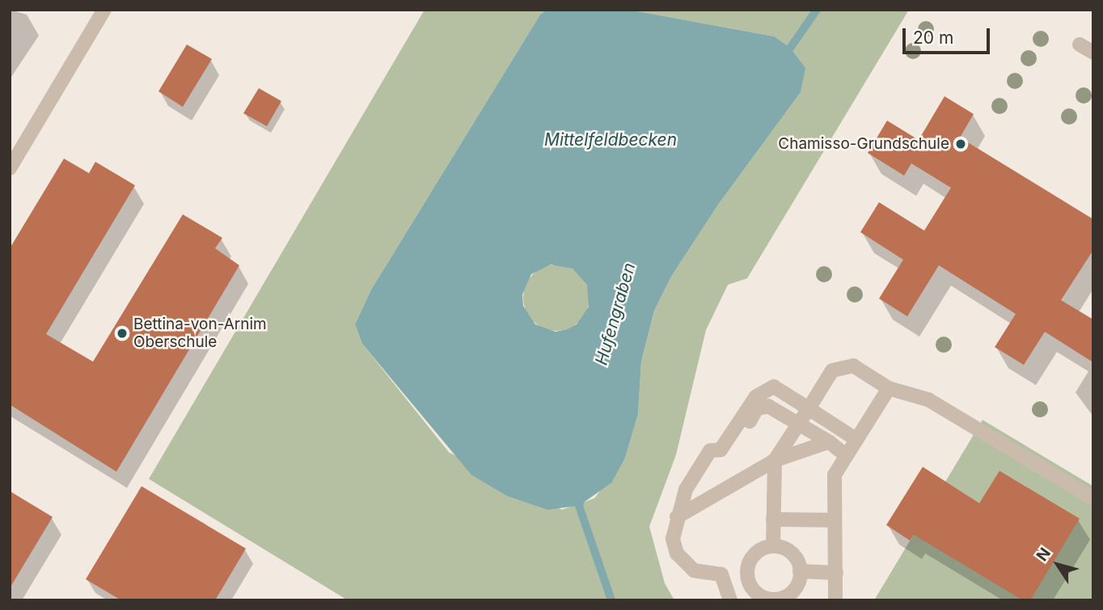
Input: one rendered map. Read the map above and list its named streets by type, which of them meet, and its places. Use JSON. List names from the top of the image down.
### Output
{
  "water": ["Mittelfeldbecken", "Hufengraben"],
  "places": ["Chamisso-Grundschule", "Bettina-von-Arnim Oberschule"],
  "scale_bar": "20 m",
  "north": "top left"
}
